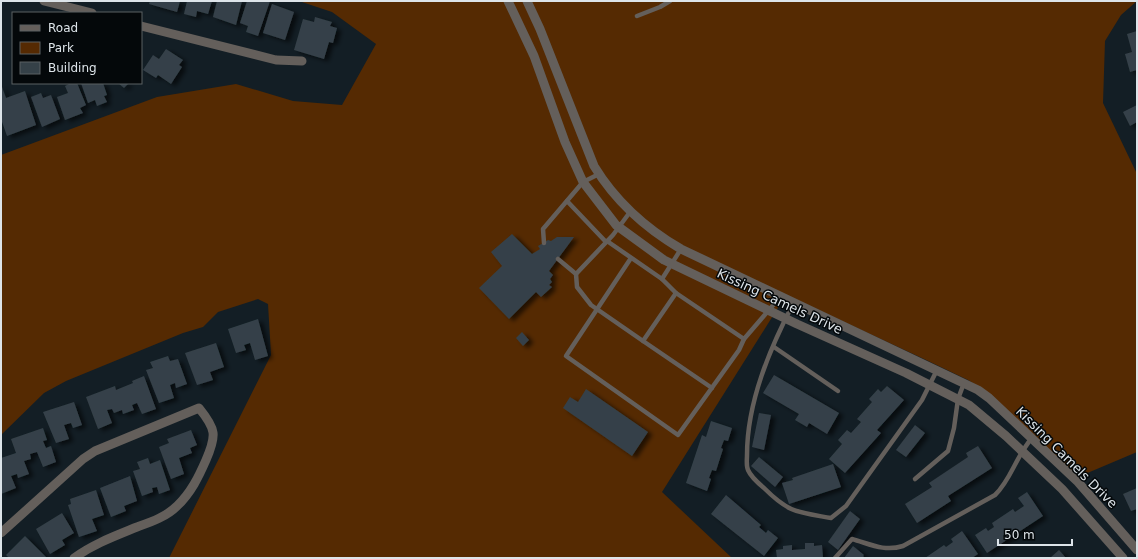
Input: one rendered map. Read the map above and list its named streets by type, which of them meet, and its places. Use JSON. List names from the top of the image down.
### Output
{
  "streets": {
    "street": ["Kissing Camels Drive"]
  },
  "legend": ["Road", "Park", "Building"],
  "scale_bar": "50 m"
}
